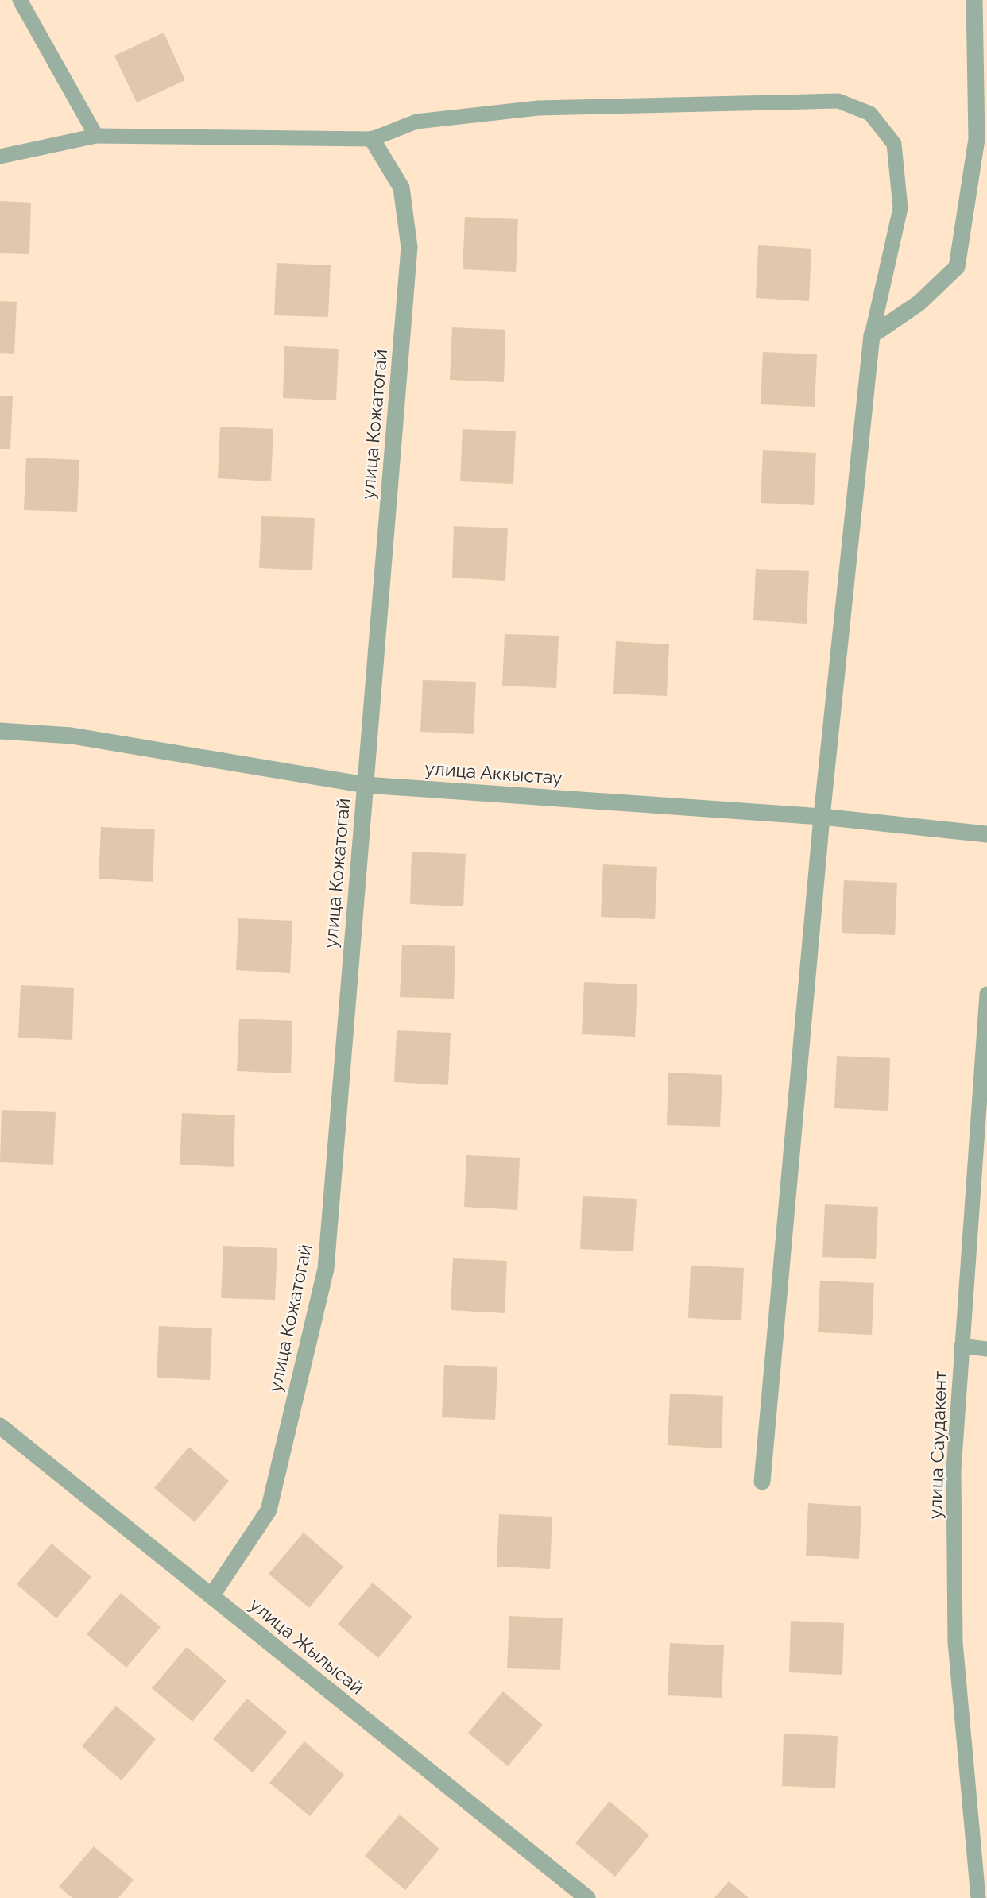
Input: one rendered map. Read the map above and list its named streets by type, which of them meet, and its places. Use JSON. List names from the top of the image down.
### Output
{
  "streets": {
    "street": ["улица Кожатогай", "улица Аккыстау", "улица Жылысай"],
    "lane": ["улица Саудакент"]
  },
  "crossings": [
    ["улица Кожатогай", "улица Аккыстау"],
    ["улица Кожатогай", "улица Жылысай"]
  ]
}
